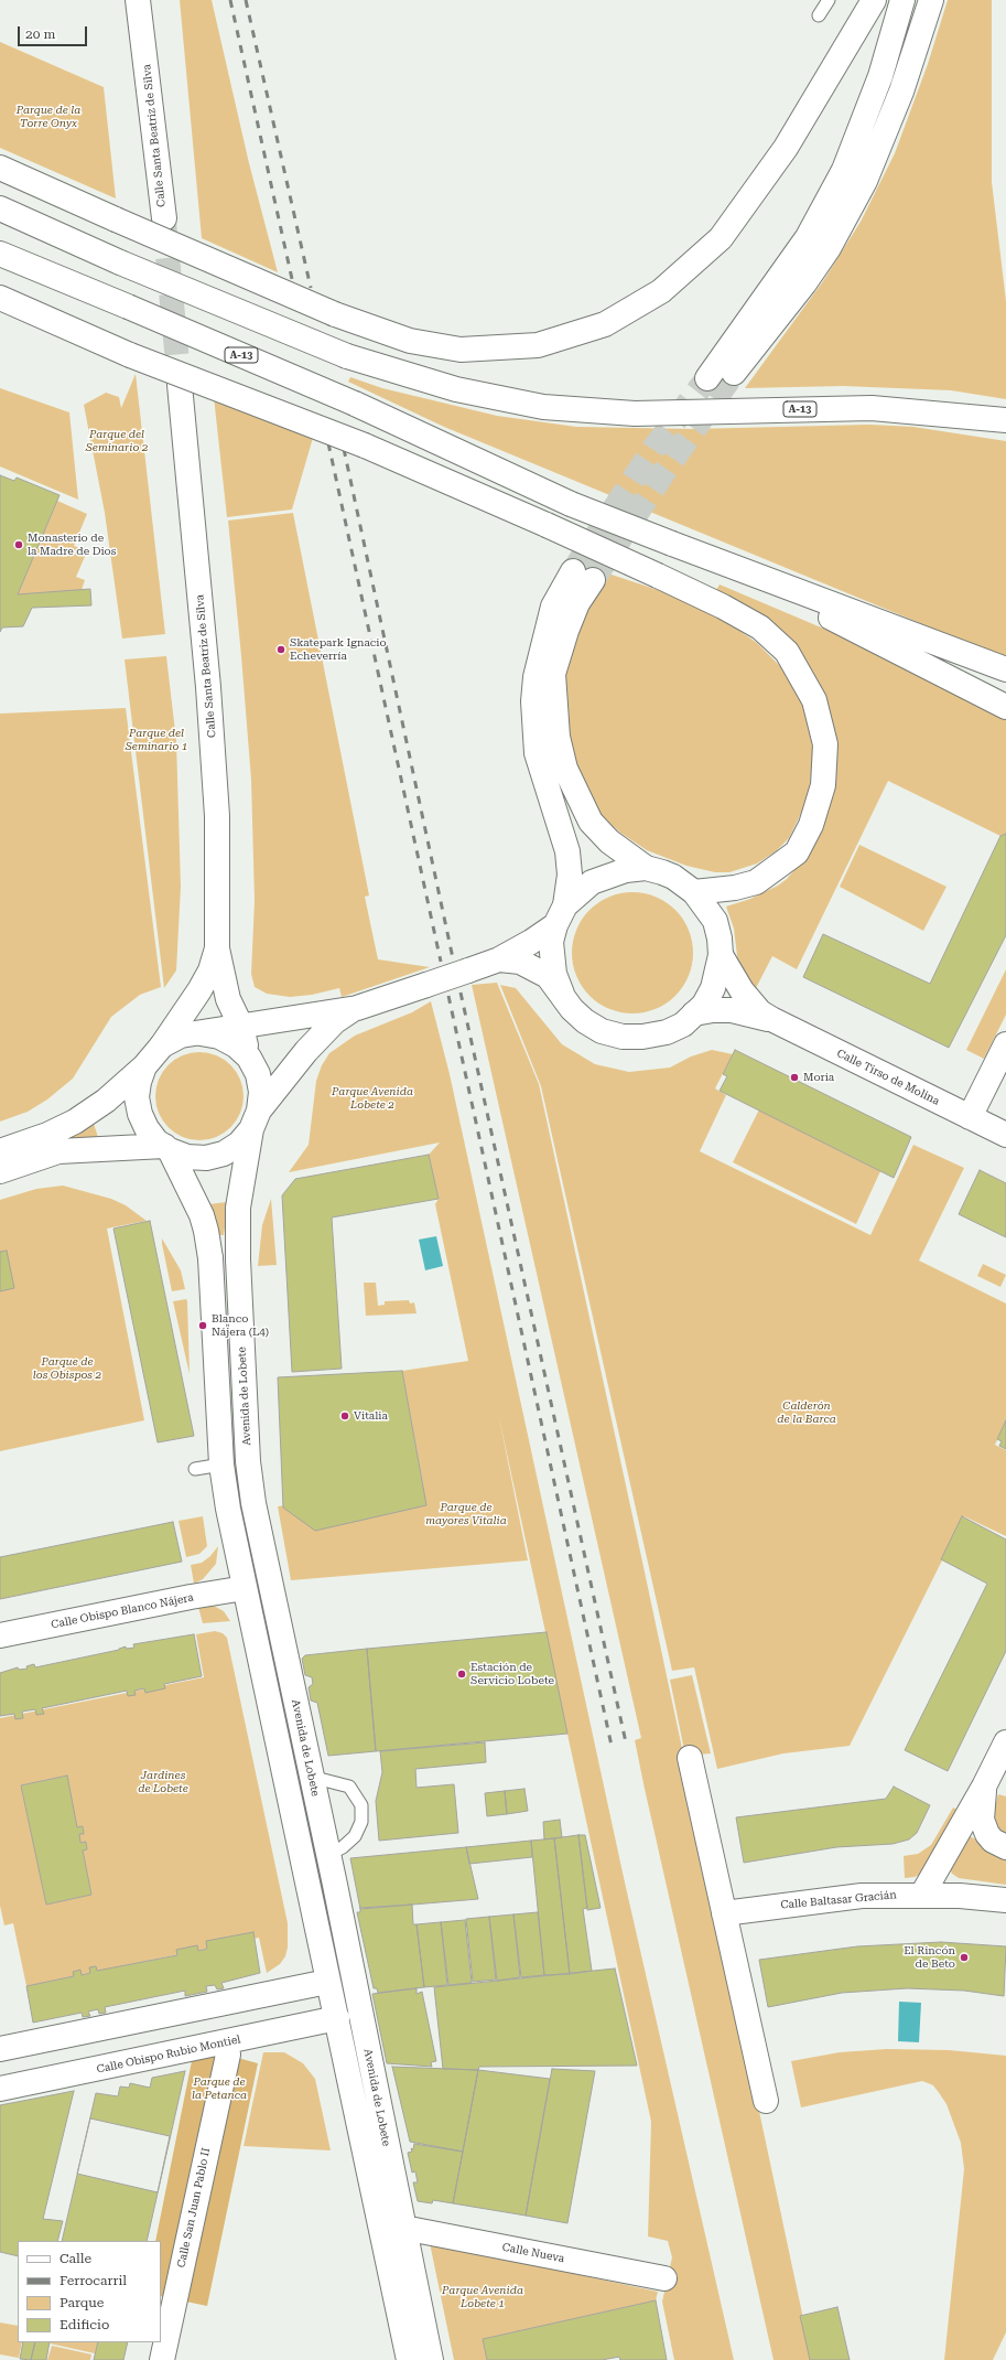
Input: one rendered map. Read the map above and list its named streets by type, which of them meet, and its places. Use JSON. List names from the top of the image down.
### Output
{
  "streets": {
    "main road": [
      "Calle Santa Beatriz de Silva",
      "A-13",
      "Calle Tirso de Molina",
      "Avenida de Lobete",
      "Calle Obispo Blanco Nájera",
      "Calle Baltasar Gracián",
      "Calle Obispo Rubio Montiel",
      "Calle San Juan Pablo II",
      "Calle Nueva"
    ]
  },
  "crossings": [
    ["Calle Santa Beatriz de Silva", "Avenida de Lobete"],
    ["Avenida de Lobete", "Calle Obispo Blanco Nájera"],
    ["Avenida de Lobete", "Calle Obispo Rubio Montiel"],
    ["Avenida de Lobete", "Calle Nueva"]
  ],
  "parks": [
    "Parque de la Torre Onyx",
    "Parque del Seminario 2",
    "Parque del Seminario 1",
    "Parque Avenida Lobete 2",
    "Parque de los Obispos 2",
    "Calderón de la Barca",
    "Parque de mayores Vitalia",
    "Jardines de Lobete",
    "Parque de la Petanca",
    "Parque Avenida Lobete 1"
  ],
  "places": [
    "Monasterio de la Madre de Dios",
    "Skatepark Ignacio Echeverría",
    "Moria",
    "Blanco Nájera (L4)",
    "Vitalia",
    "Estación de Servicio Lobete",
    "El Rincón de Beto"
  ],
  "legend": [
    "Calle",
    "Ferrocarril",
    "Parque",
    "Edificio"
  ],
  "scale_bar": "20 m"
}
